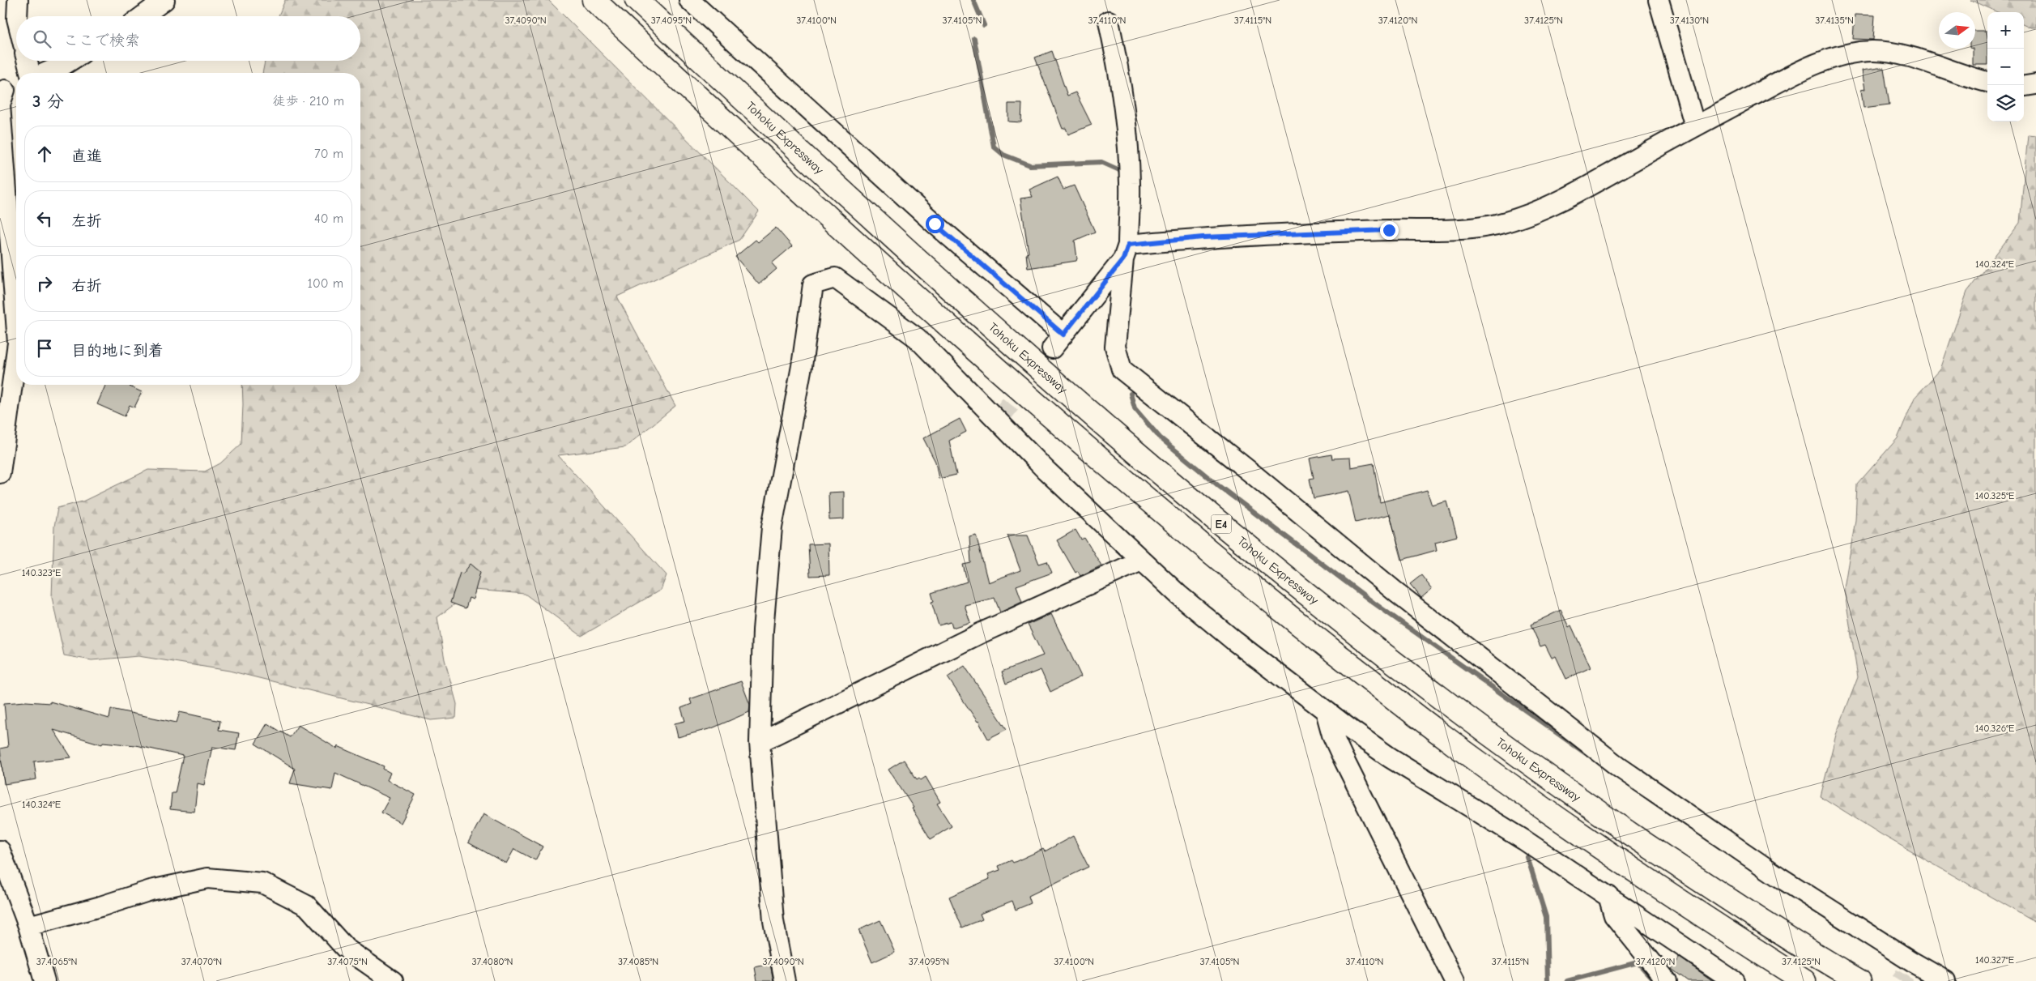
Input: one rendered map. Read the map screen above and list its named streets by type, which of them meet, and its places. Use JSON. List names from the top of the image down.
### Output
{
  "streets": {
    "highway": ["Tohoku Expressway", "E4"]
  },
  "north": "right",
  "page": {
    "map_buttons": ["+", "−"],
    "search": "ここで検索",
    "heading": ["3 分", "徒歩 · 210 m"],
    "list": [
      ["直進", "70 m"],
      ["左折", "40 m"],
      ["右折", "100 m"],
      "目的地に到着"
    ]
  },
  "coordinates": [
    "37.4090°N",
    "37.4095°N",
    "37.4100°N",
    "37.4105°N",
    "37.4110°N",
    "37.4115°N",
    "37.4120°N",
    "37.4125°N",
    "37.4130°N",
    "37.4135°N",
    "140.324°E",
    "140.325°E",
    "140.323°E",
    "140.326°E",
    "140.327°E",
    "37.4065°N",
    "37.4070°N",
    "37.4075°N",
    "37.4080°N",
    "37.4085°N"
  ]
}
